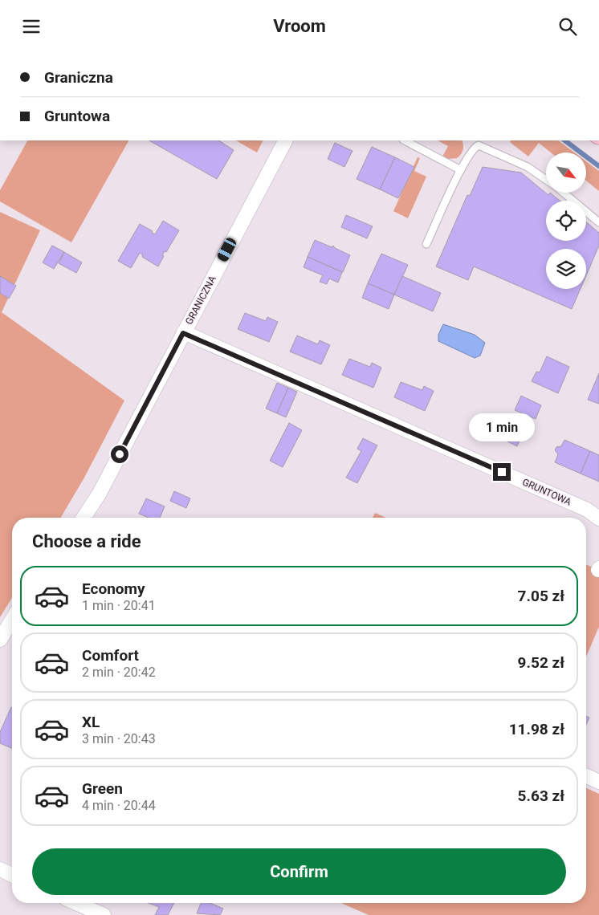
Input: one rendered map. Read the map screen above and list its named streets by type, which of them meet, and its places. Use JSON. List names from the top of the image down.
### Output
{
  "streets": {
    "street": ["GRANICZNA", "GRUNTOWA"]
  },
  "crossings": [
    ["GRANICZNA", "GRUNTOWA"]
  ],
  "north": "bottom right",
  "page": {
    "header": "Vroom",
    "banner": ["Graniczna", "Gruntowa"],
    "bubble": "1 min",
    "heading": "Choose a ride",
    "list": [
      {
        "name": "Economy",
        "note": "1 min · 20:41",
        "value": "7.05 zł"
      },
      {
        "name": "Comfort",
        "note": "2 min · 20:42",
        "value": "9.52 zł"
      },
      {
        "name": "XL",
        "note": "3 min · 20:43",
        "value": "11.98 zł"
      },
      {
        "name": "Green",
        "note": "4 min · 20:44",
        "value": "5.63 zł"
      }
    ],
    "buttons": "Confirm"
  }
}
